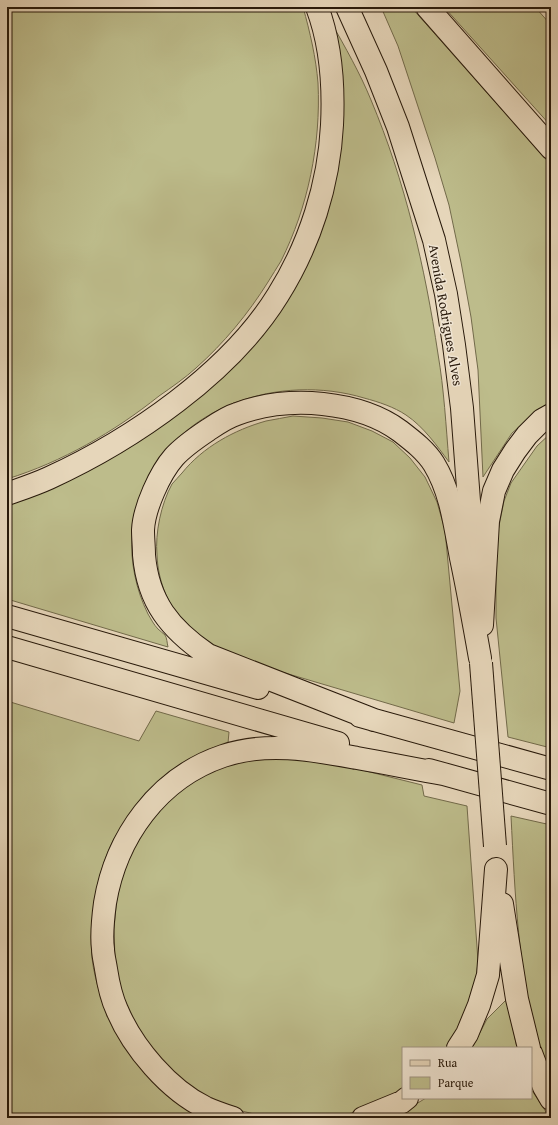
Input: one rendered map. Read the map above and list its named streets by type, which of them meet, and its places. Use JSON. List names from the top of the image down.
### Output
{
  "streets": {
    "main road": ["Avenida Rodrigues Alves"]
  },
  "legend": ["Rua", "Parque"]
}
